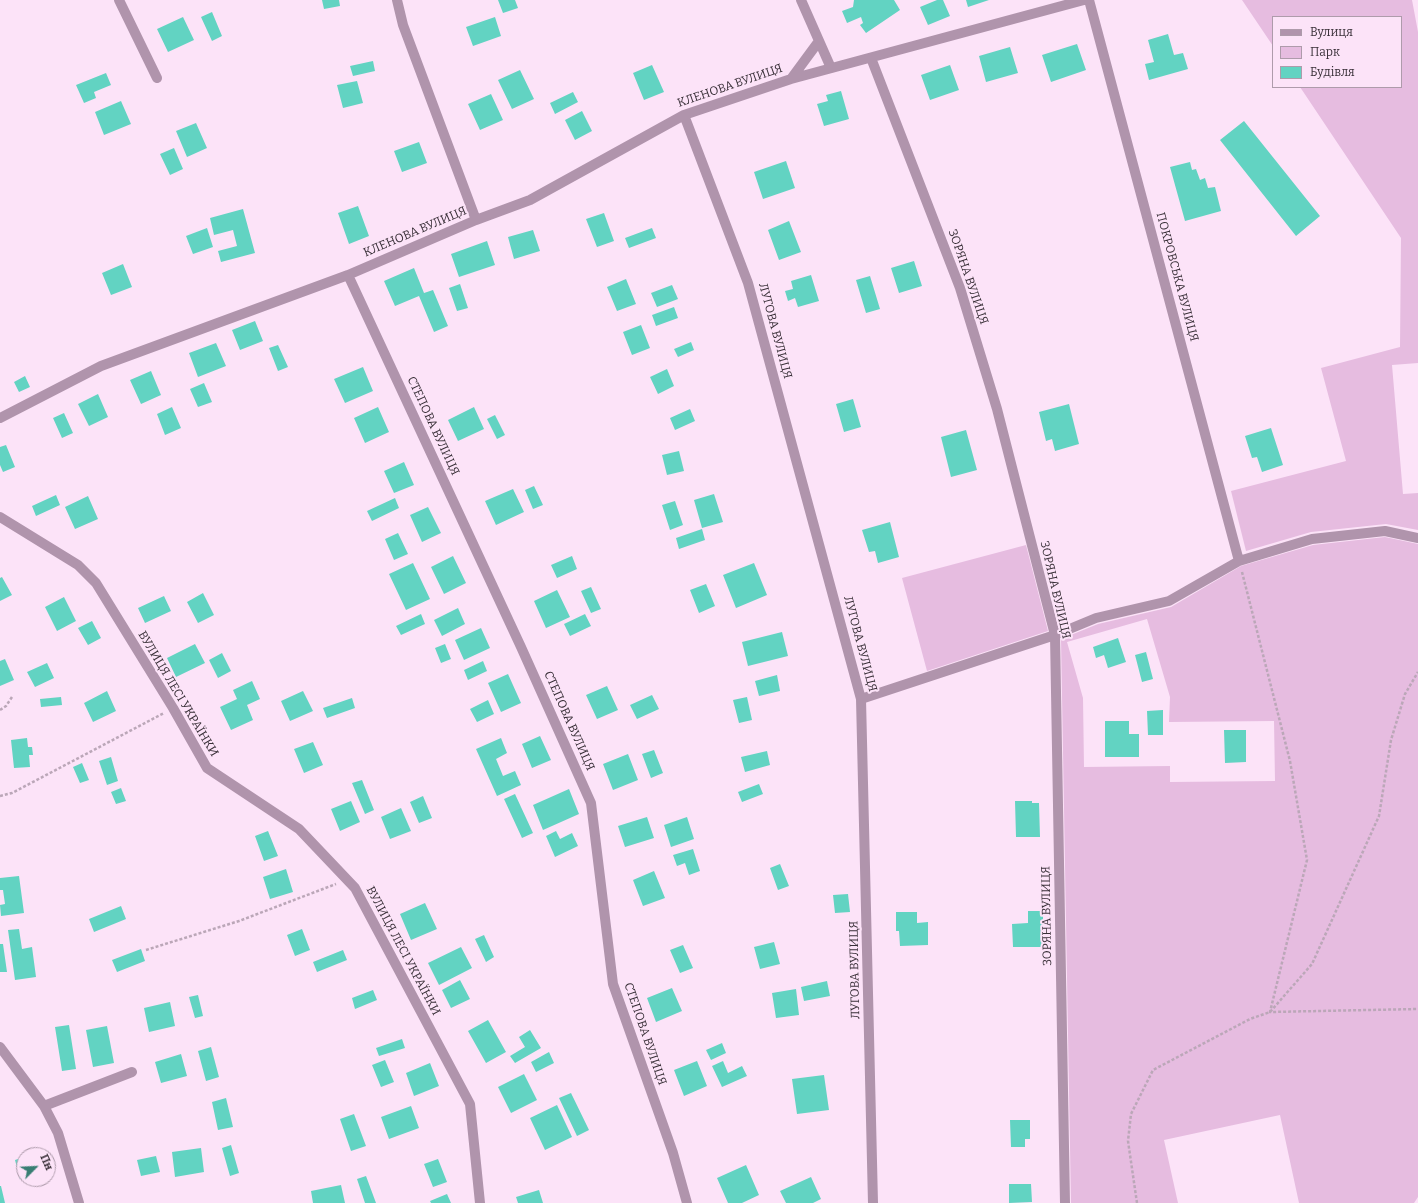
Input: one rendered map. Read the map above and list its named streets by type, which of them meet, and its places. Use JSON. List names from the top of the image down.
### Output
{
  "streets": {
    "street": [
      "КЛЕНОВА ВУЛИЦЯ",
      "ЗОРЯНА ВУЛИЦЯ",
      "ПОКРОВСЬКА ВУЛИЦЯ",
      "ЛУГОВА ВУЛИЦЯ",
      "СТЕПОВА ВУЛИЦЯ",
      "ВУЛИЦЯ ЛЕСІ УКРАЇНКИ"
    ]
  },
  "crossings": [
    ["КЛЕНОВА ВУЛИЦЯ", "ЛУГОВА ВУЛИЦЯ"],
    ["КЛЕНОВА ВУЛИЦЯ", "СТЕПОВА ВУЛИЦЯ"]
  ],
  "legend": ["Вулиця", "Парк", "Будівля"],
  "north": "top right"
}
